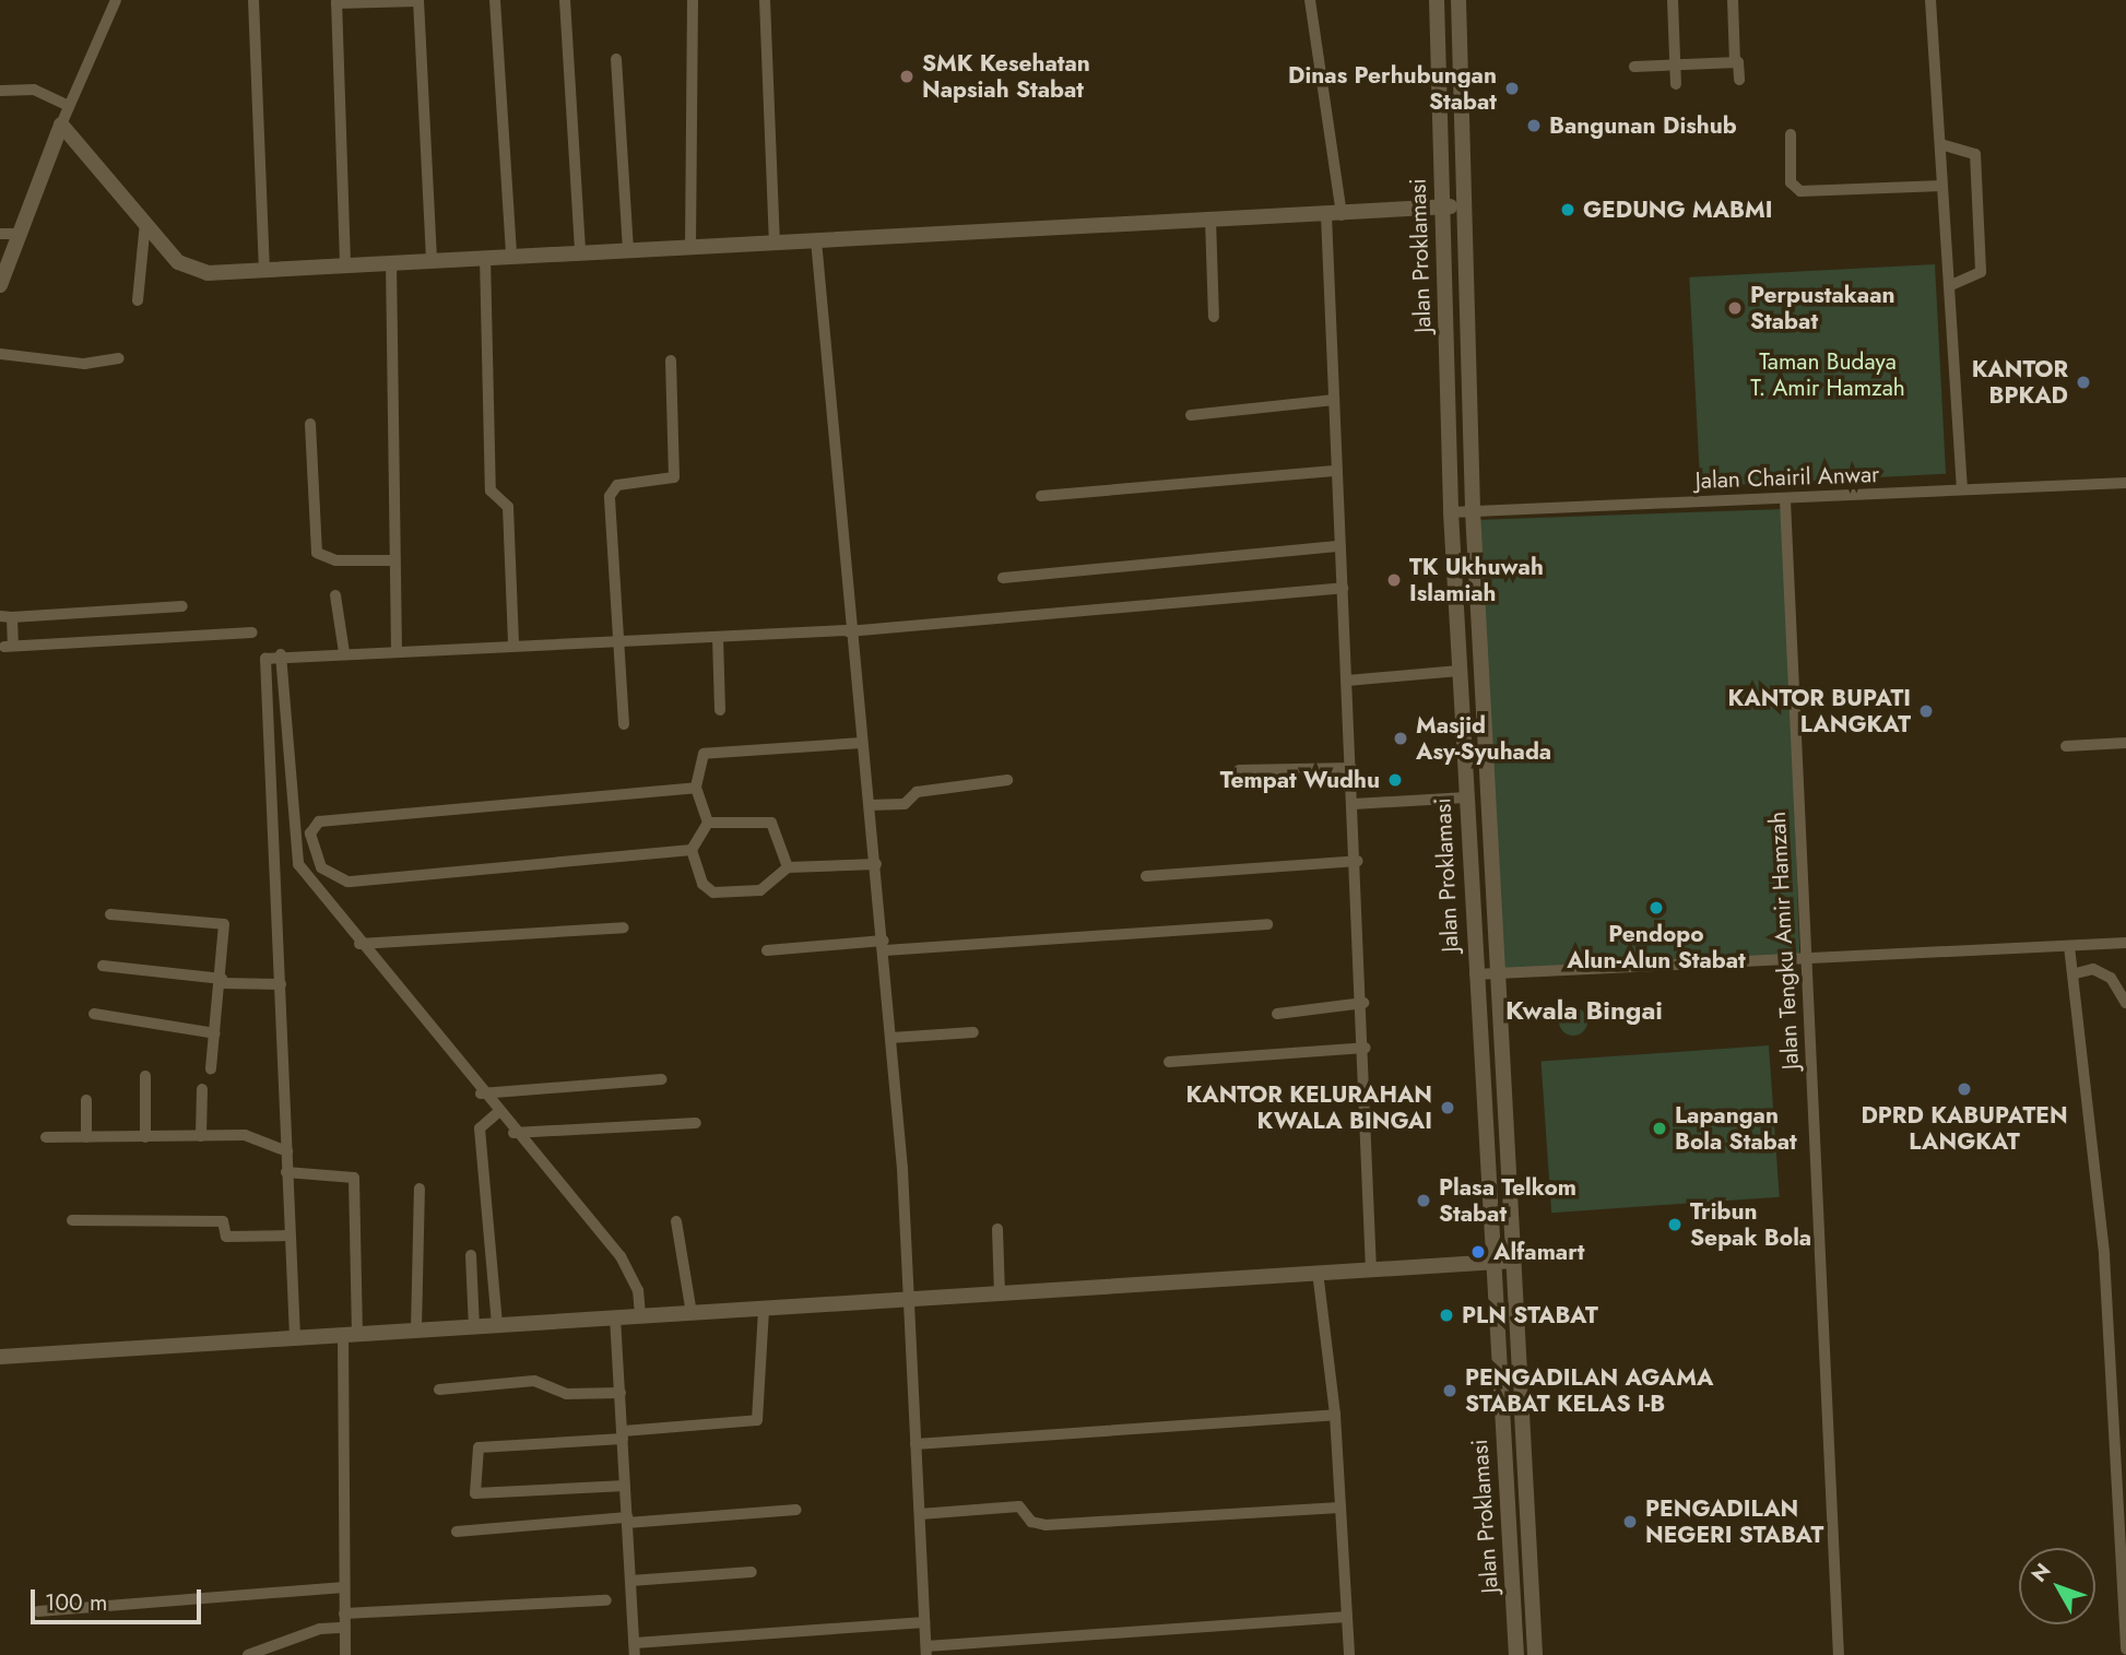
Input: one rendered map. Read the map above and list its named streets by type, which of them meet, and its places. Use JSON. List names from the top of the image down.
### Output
{
  "streets": {
    "street": ["Jalan Proklamasi", "Jalan Chairil Anwar", "Jalan Tengku Amir Hamzah"]
  },
  "crossings": [
    ["Jalan Proklamasi", "Jalan Chairil Anwar"],
    ["Jalan Chairil Anwar", "Jalan Tengku Amir Hamzah"]
  ],
  "districts": ["Kwala Bingai"],
  "parks": ["Taman Budaya T. Amir Hamzah"],
  "places": [
    "SMK Kesehatan Napsiah Stabat",
    "Dinas Perhubungan Stabat",
    "Bangunan Dishub",
    "GEDUNG MABMI",
    "Perpustakaan Stabat",
    "KANTOR BPKAD",
    "TK Ukhuwah Islamiah",
    "KANTOR BUPATI LANGKAT",
    "Masjid Asy-Syuhada",
    "Tempat Wudhu",
    "Pendopo Alun-Alun Stabat",
    "DPRD KABUPATEN LANGKAT",
    "KANTOR KELURAHAN KWALA BINGAI",
    "Lapangan Bola Stabat",
    "Plasa Telkom Stabat",
    "Tribun Sepak Bola",
    "Alfamart",
    "PLN STABAT",
    "PENGADILAN AGAMA STABAT KELAS I-B",
    "PENGADILAN NEGERI STABAT"
  ],
  "scale_bar": "100 m",
  "north": "top left"
}
